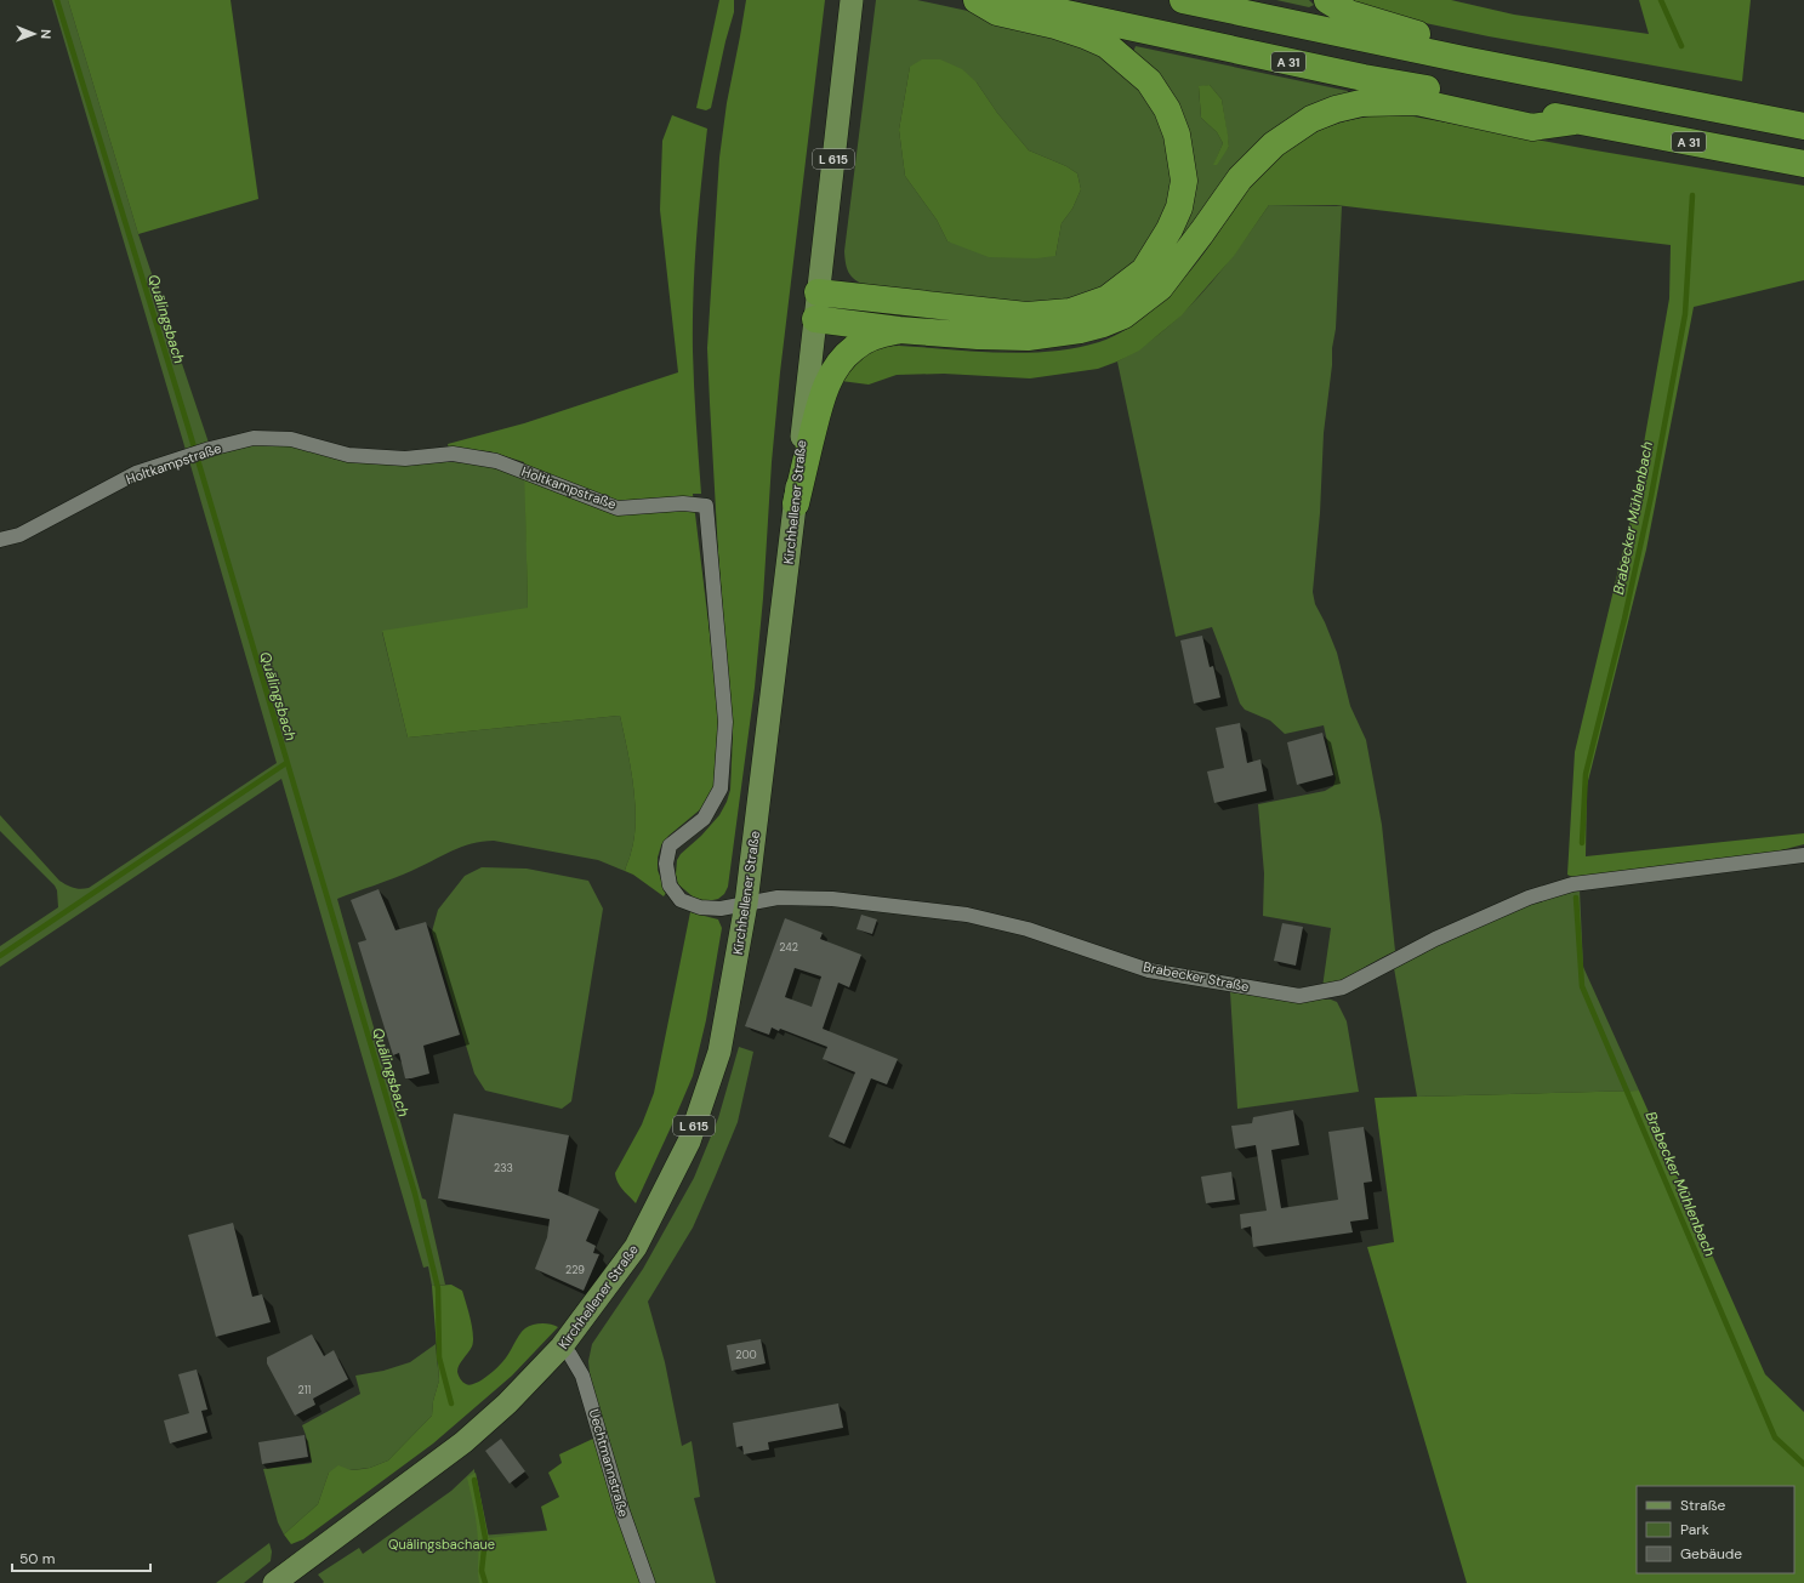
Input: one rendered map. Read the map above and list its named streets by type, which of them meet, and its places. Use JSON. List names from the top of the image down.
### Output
{
  "streets": {
    "highway": ["A 31"],
    "main road": ["L 615", "Kirchhellener Straße"],
    "street": ["Holtkampstraße", "Brabecker Straße", "Uechtmannstraße"]
  },
  "crossings": [
    ["Holtkampstraße", "Kirchhellener Straße"],
    ["Holtkampstraße", "Brabecker Straße"],
    ["Kirchhellener Straße", "Brabecker Straße"],
    ["Kirchhellener Straße", "Uechtmannstraße"]
  ],
  "water": ["Quälingsbach", "Brabecker Mühlenbach"],
  "parks": ["Quälingsbachaue"],
  "house_numbers": [
    "242",
    "233",
    "229",
    "200",
    "211"
  ],
  "legend": ["Straße", "Park", "Gebäude"],
  "scale_bar": "50 m",
  "north": "right"
}
